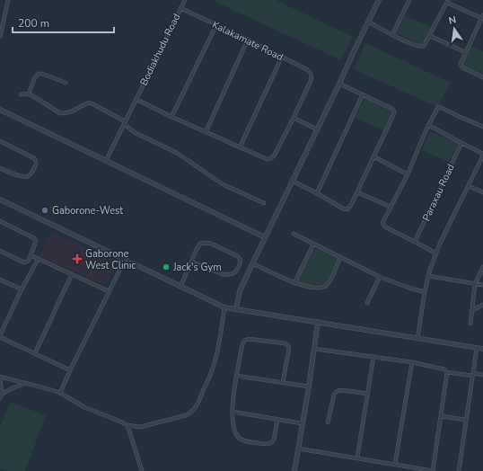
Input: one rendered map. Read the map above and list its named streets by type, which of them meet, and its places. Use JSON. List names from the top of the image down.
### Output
{
  "streets": {
    "street": ["Kalakamate Road", "Bodiakhudu Road", "Paraxau Road"]
  },
  "crossings": [
    ["Kalakamate Road", "Bodiakhudu Road"]
  ],
  "places": {
    "other": ["Gaborone-West", "Jack's Gym"],
    "health": ["Gaborone West Clinic"]
  },
  "scale_bar": "200 m",
  "north": "top"
}
